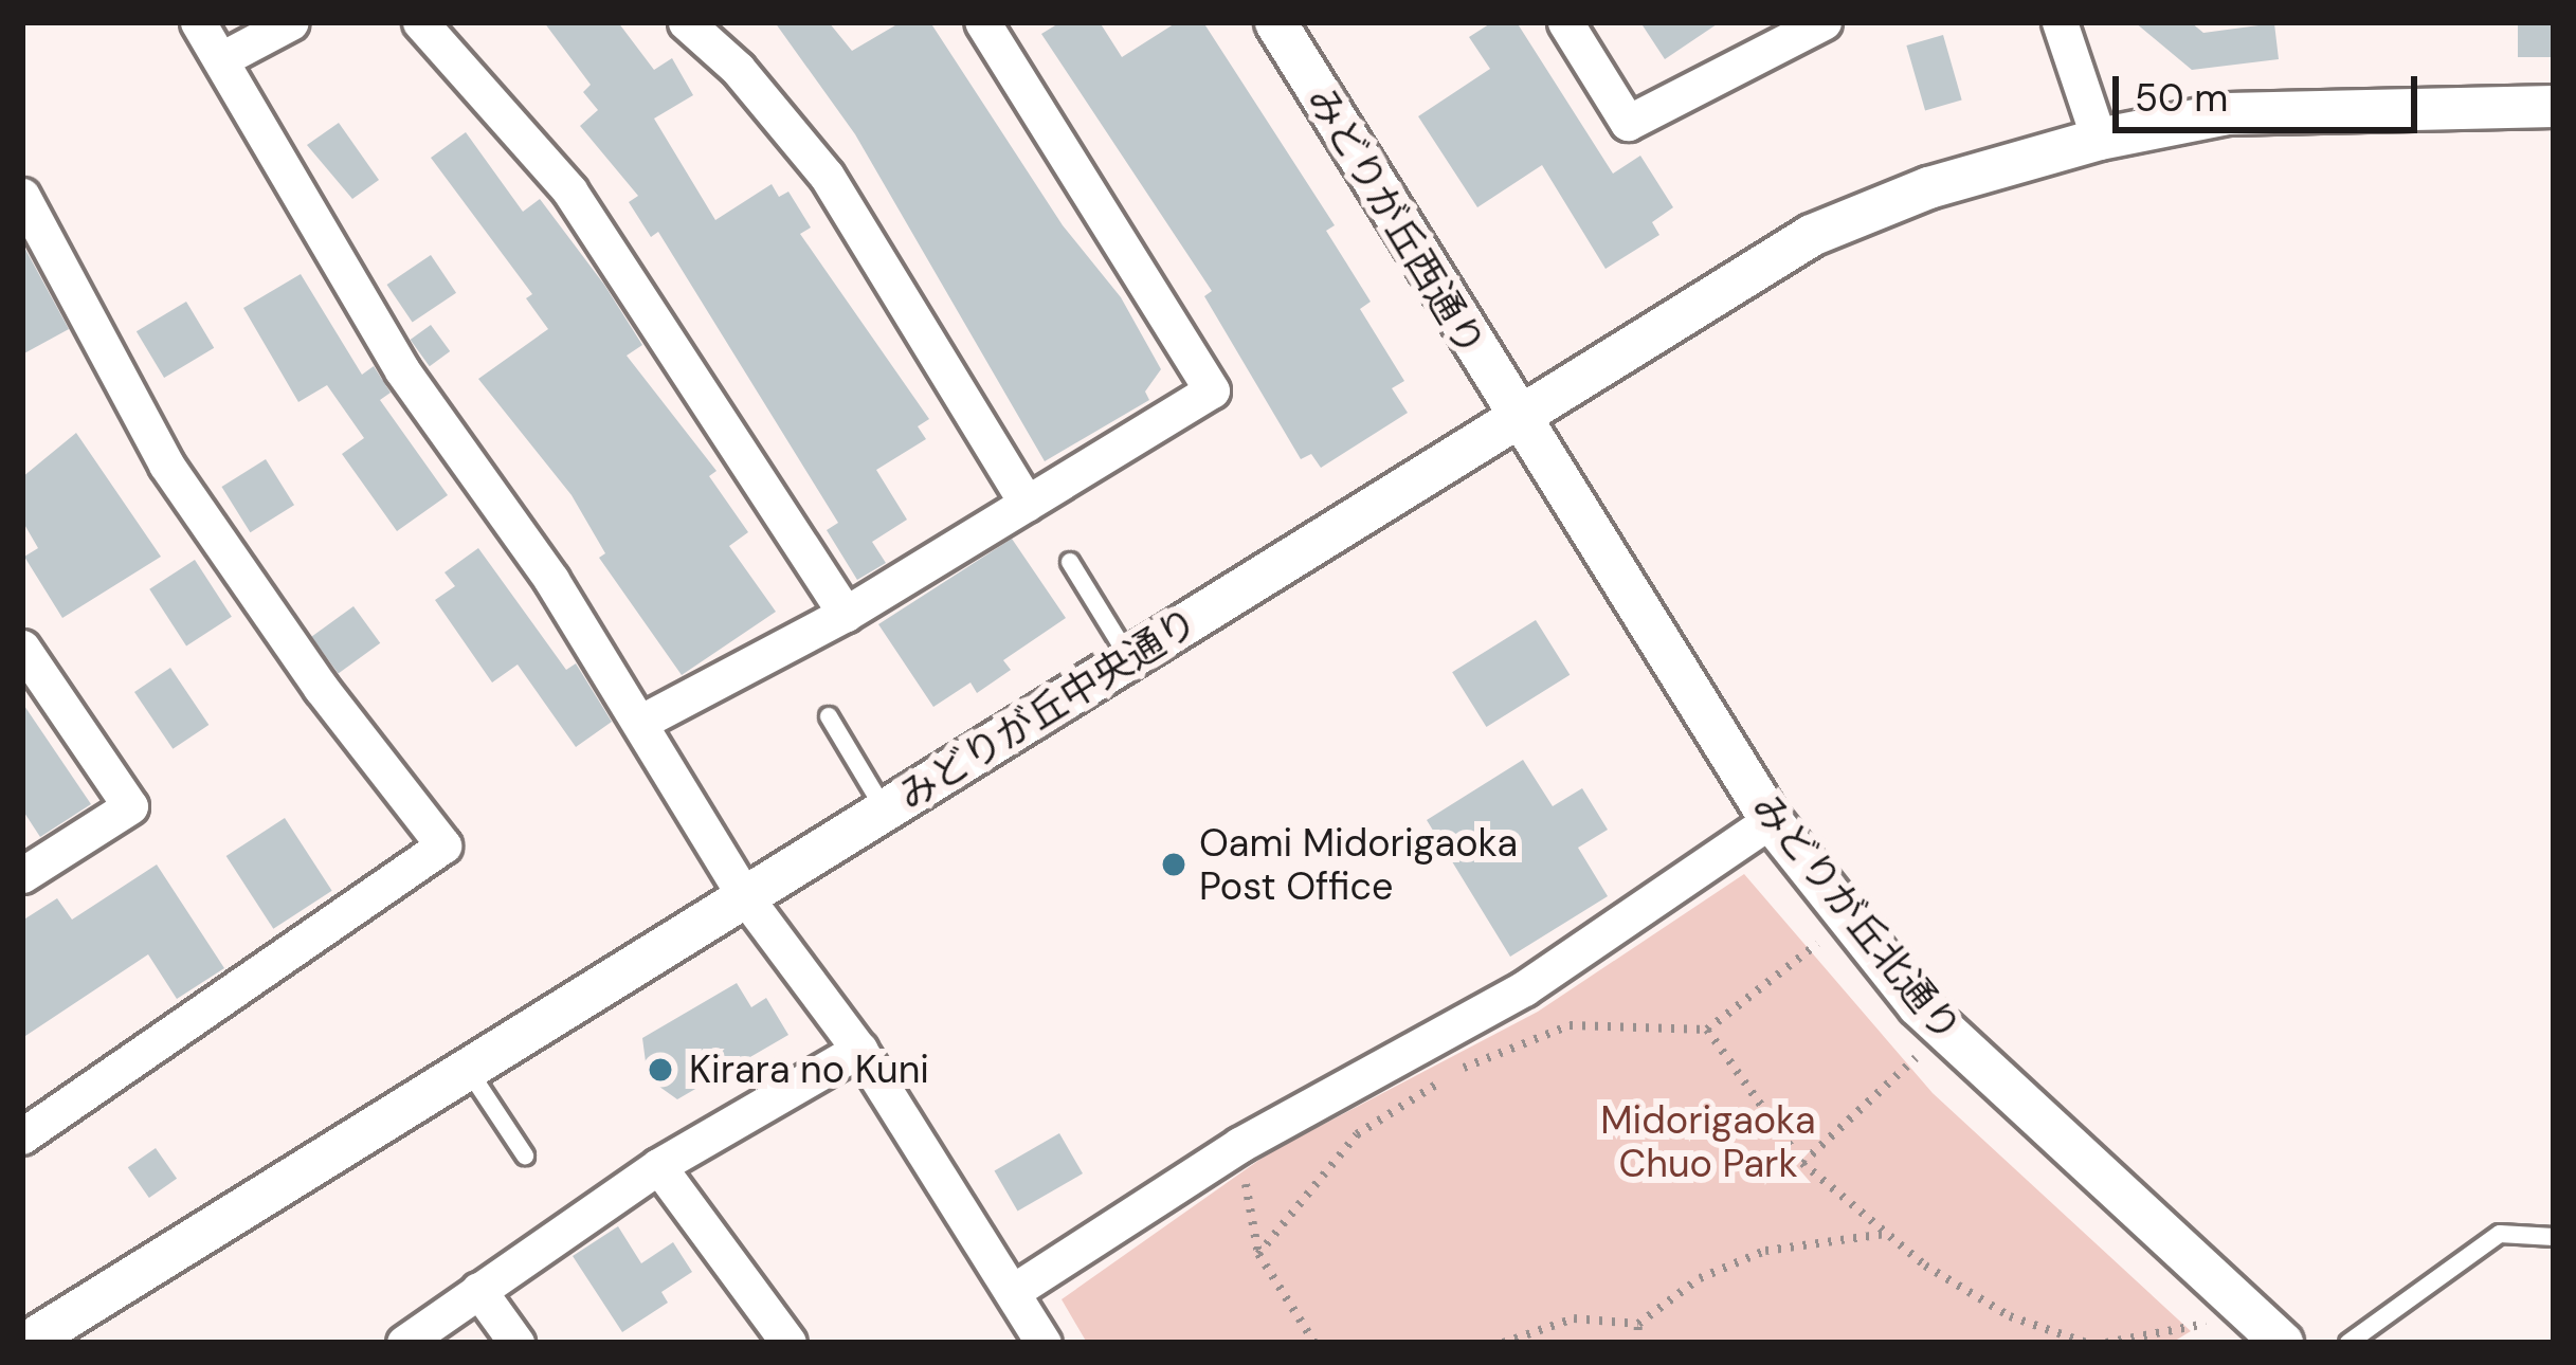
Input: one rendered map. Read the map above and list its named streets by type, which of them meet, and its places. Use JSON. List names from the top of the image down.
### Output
{
  "streets": {
    "street": ["みどりが丘西通り", "みどりが丘中央通り", "みどりが丘北通り"]
  },
  "crossings": [
    ["みどりが丘西通り", "みどりが丘中央通り"],
    ["みどりが丘西通り", "みどりが丘北通り"],
    ["みどりが丘中央通り", "みどりが丘北通り"]
  ],
  "parks": ["Midorigaoka Chuo Park"],
  "places": ["Oami Midorigaoka Post Office", "Kirara no Kuni"],
  "scale_bar": "50 m"
}
